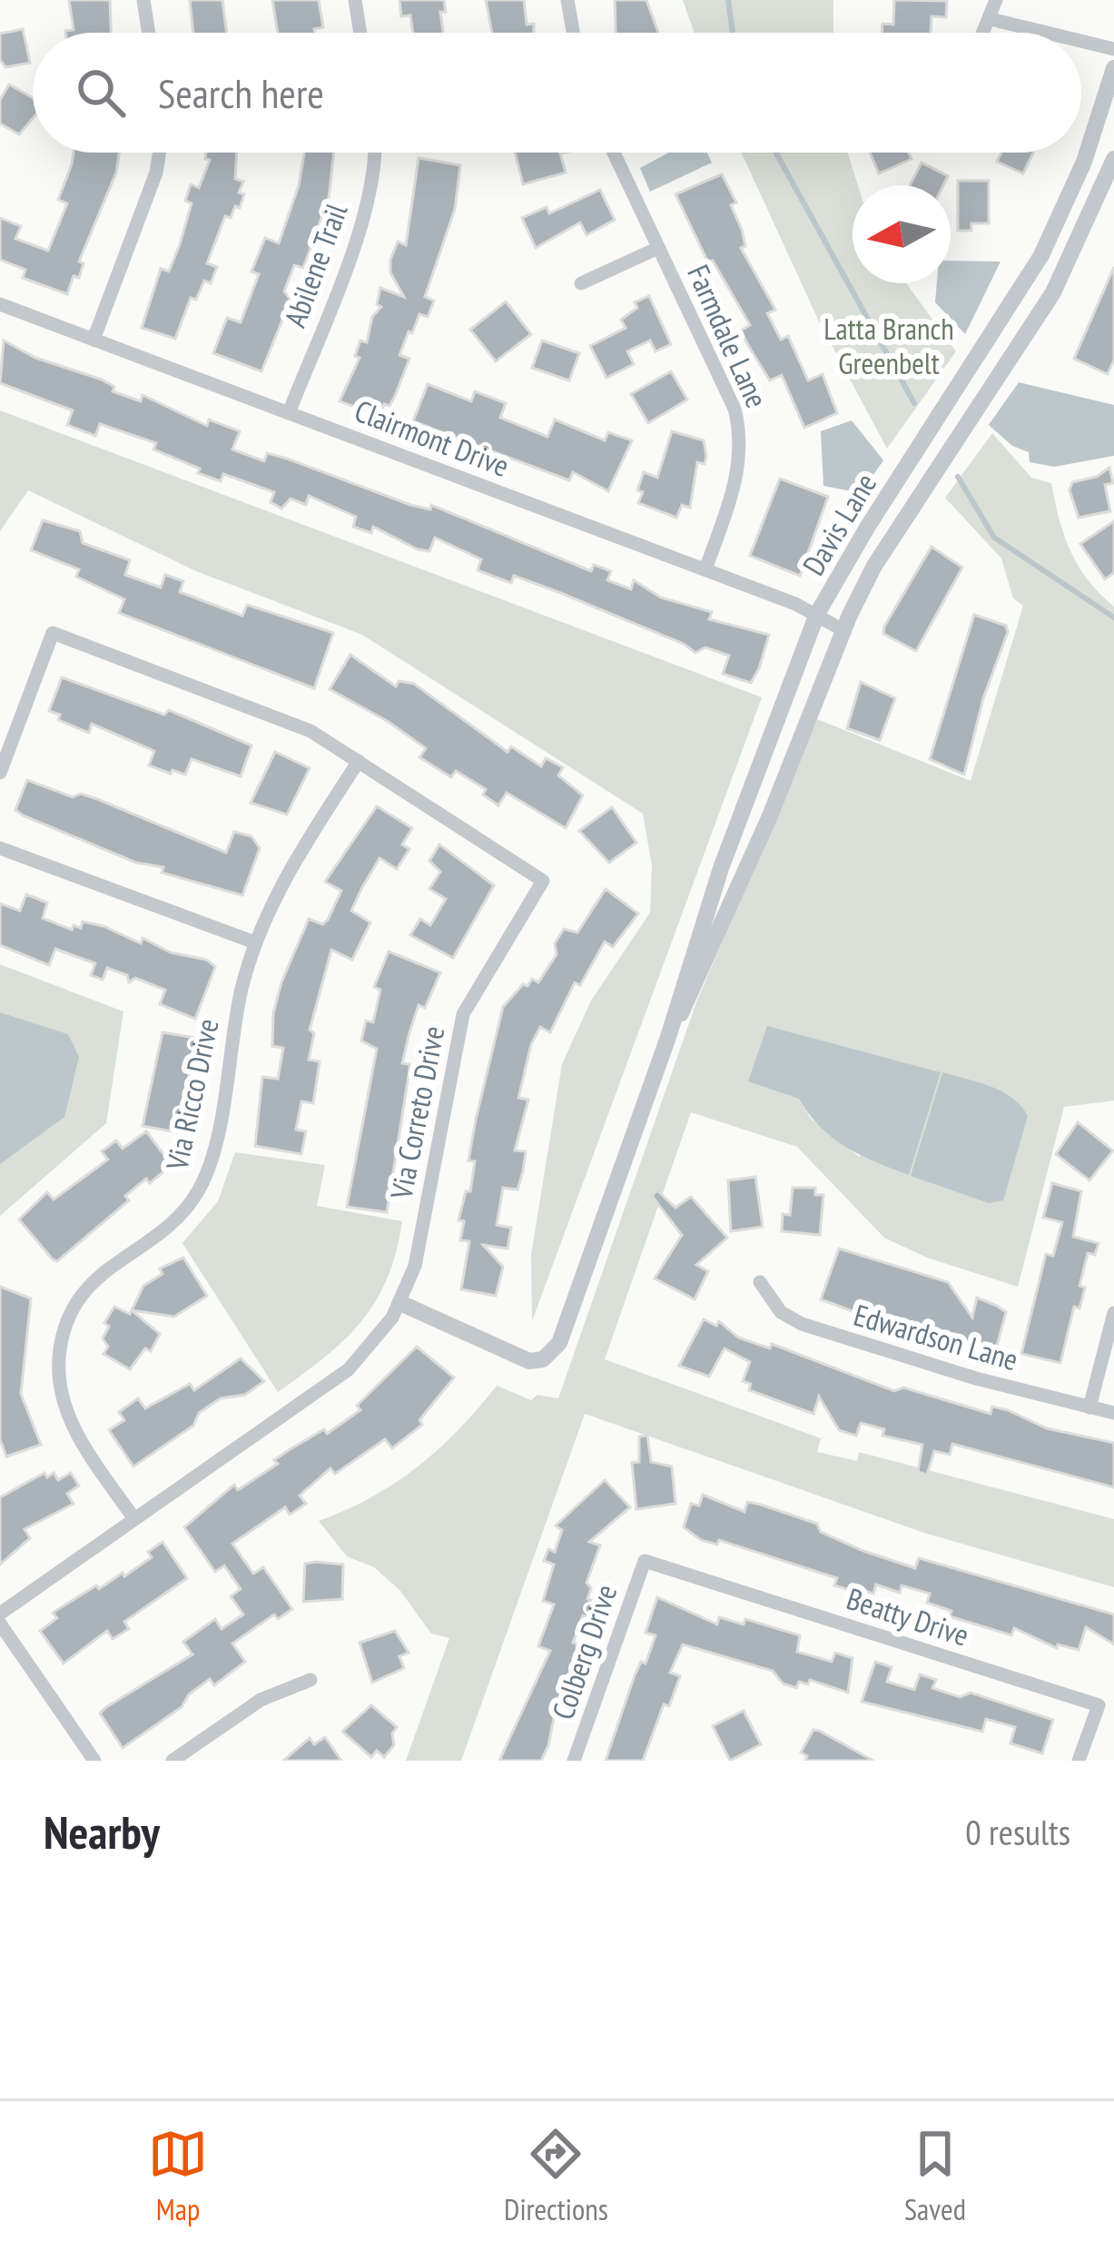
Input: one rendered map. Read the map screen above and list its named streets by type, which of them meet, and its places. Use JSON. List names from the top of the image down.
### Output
{
  "streets": {
    "street": [
      "Abilene Trail",
      "Farmdale Lane",
      "Clairmont Drive",
      "Davis Lane",
      "Via Ricco Drive",
      "Via Correto Drive",
      "Edwardson Lane",
      "Beatty Drive",
      "Colberg Drive"
    ]
  },
  "crossings": [
    ["Abilene Trail", "Clairmont Drive"],
    ["Farmdale Lane", "Clairmont Drive"],
    ["Clairmont Drive", "Davis Lane"],
    ["Davis Lane", "Via Correto Drive"],
    ["Via Ricco Drive", "Via Correto Drive"],
    ["Beatty Drive", "Colberg Drive"]
  ],
  "parks": ["Latta Branch Greenbelt"],
  "north": "left",
  "page": {
    "search": "Search here",
    "heading": ["Nearby", "0 results"],
    "nav": ["Map", "Directions", "Saved"]
  }
}
